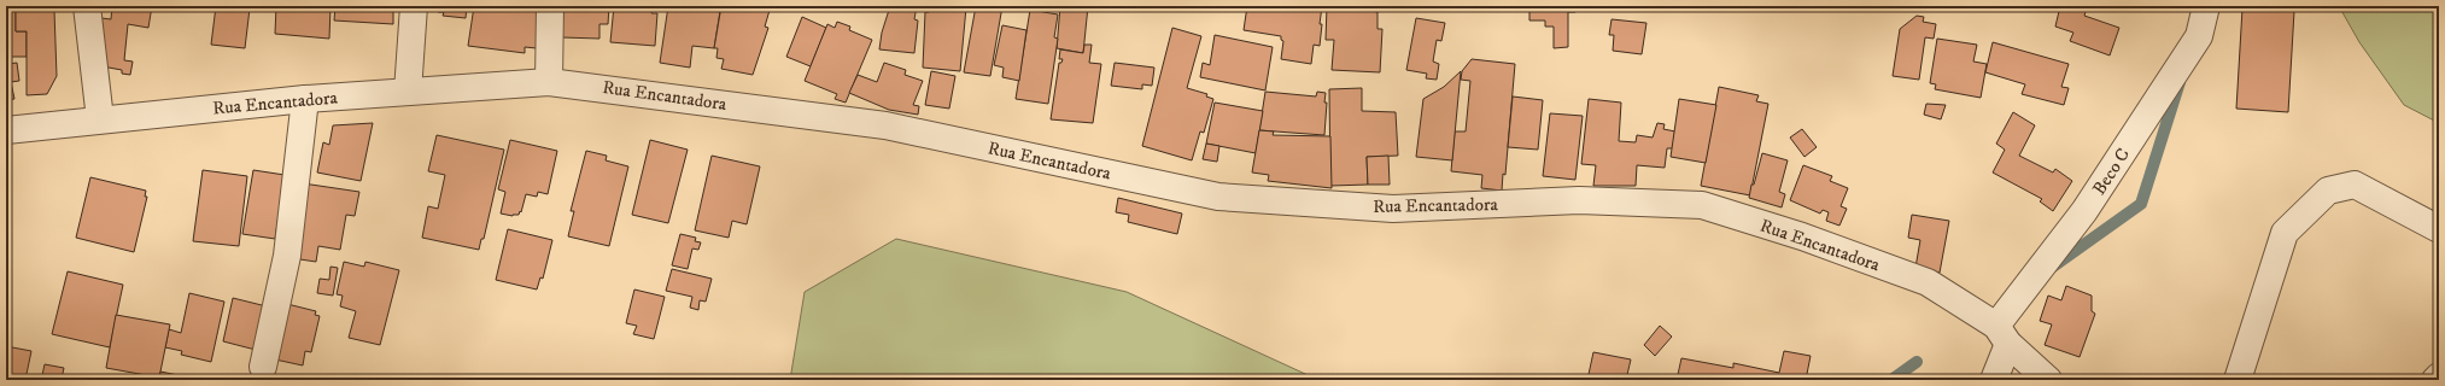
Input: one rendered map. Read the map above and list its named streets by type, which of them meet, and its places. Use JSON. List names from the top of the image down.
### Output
{
  "streets": {
    "street": ["Rua Encantadora", "Beco C"]
  },
  "crossings": [
    ["Rua Encantadora", "Beco C"]
  ]
}
